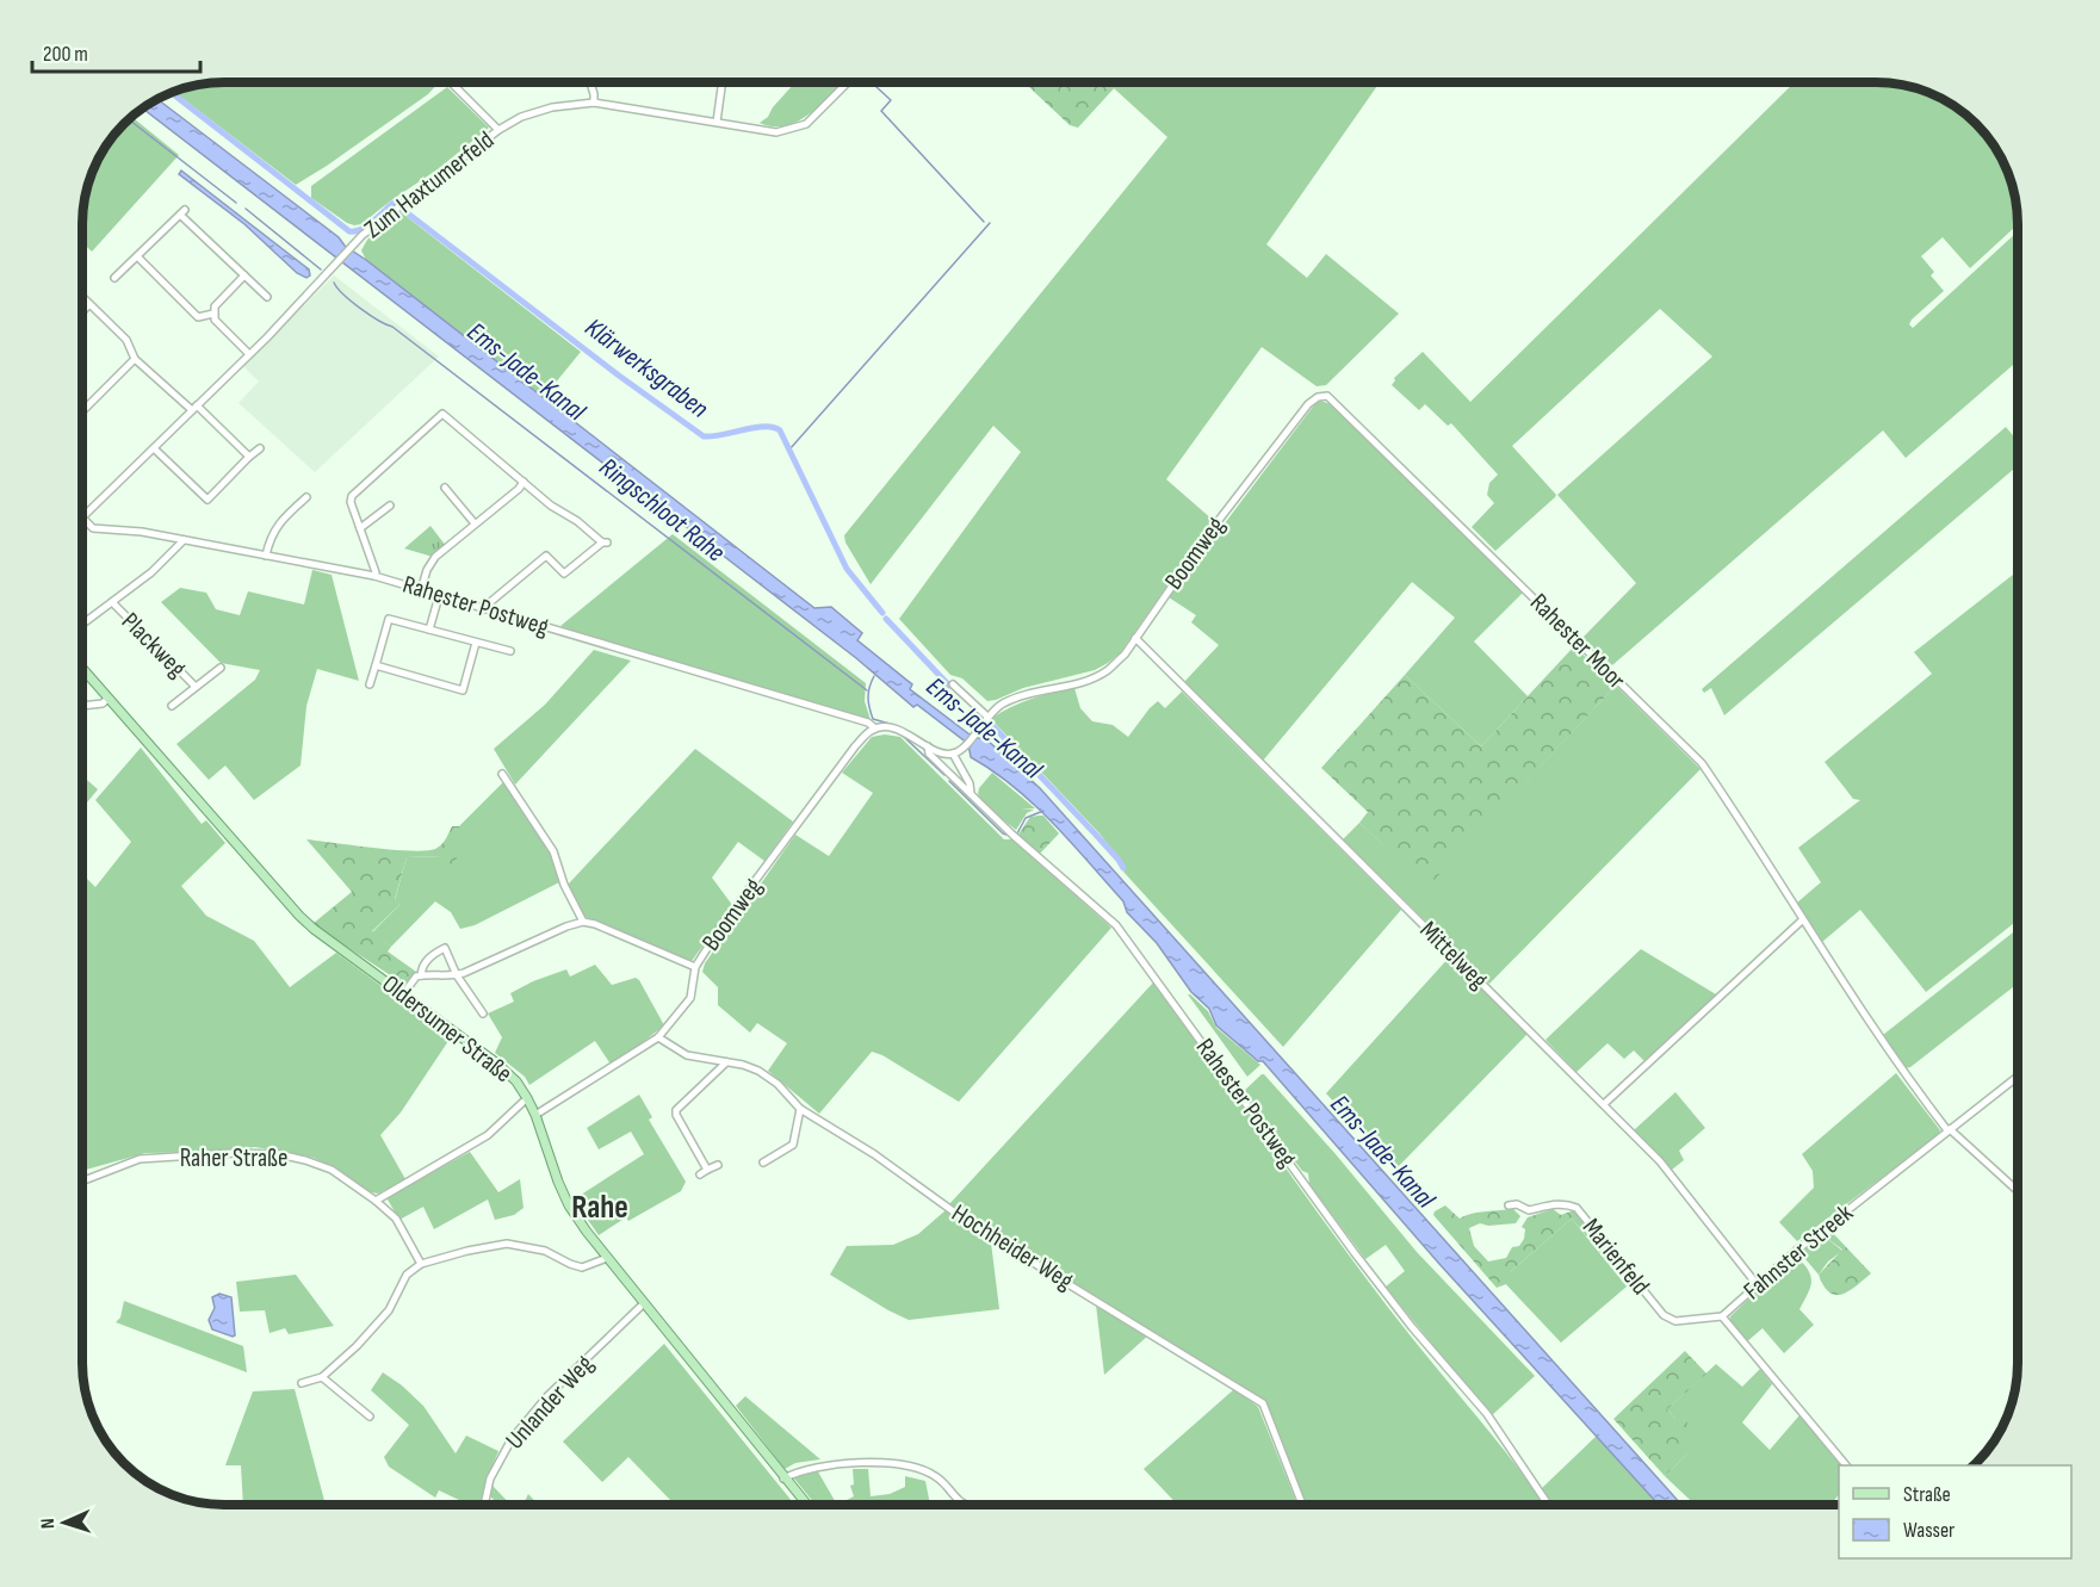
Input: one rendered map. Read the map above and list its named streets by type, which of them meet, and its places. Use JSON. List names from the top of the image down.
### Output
{
  "streets": {
    "main road": ["Oldersumer Straße"],
    "street": [
      "Zum Haxtumerfeld",
      "Boomweg",
      "Rahester Postweg",
      "Rahester Moor",
      "Plackweg",
      "Mittelweg",
      "Raher Straße",
      "Hochheider Weg",
      "Fahnster Streek",
      "Marienfeld",
      "Unlander Weg"
    ]
  },
  "crossings": [
    ["Zum Haxtumerfeld", "Rahester Postweg"],
    ["Boomweg", "Rahester Postweg"],
    ["Boomweg", "Rahester Moor"],
    ["Boomweg", "Mittelweg"],
    ["Boomweg", "Oldersumer Straße"],
    ["Boomweg", "Hochheider Weg"],
    ["Rahester Moor", "Fahnster Streek"],
    ["Mittelweg", "Fahnster Streek"],
    ["Oldersumer Straße", "Unlander Weg"],
    ["Fahnster Streek", "Marienfeld"]
  ],
  "districts": ["Rahe"],
  "water": ["Klärwerksgraben", "Ems-Jade-Kanal", "Ringschloot Rahe"],
  "legend": ["Straße", "Wasser"],
  "scale_bar": "200 m",
  "north": "left"
}
